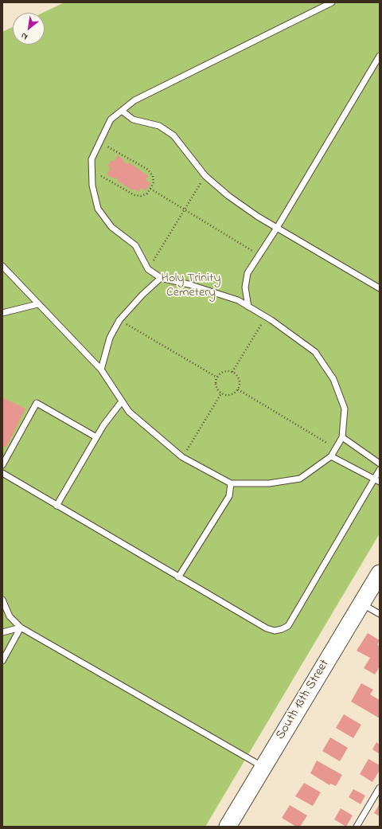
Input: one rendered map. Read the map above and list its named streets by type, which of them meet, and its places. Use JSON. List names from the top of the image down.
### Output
{
  "streets": {
    "street": ["South 13th Street"]
  },
  "parks": ["Holy Trinity Cemetery"],
  "north": "bottom left"
}
